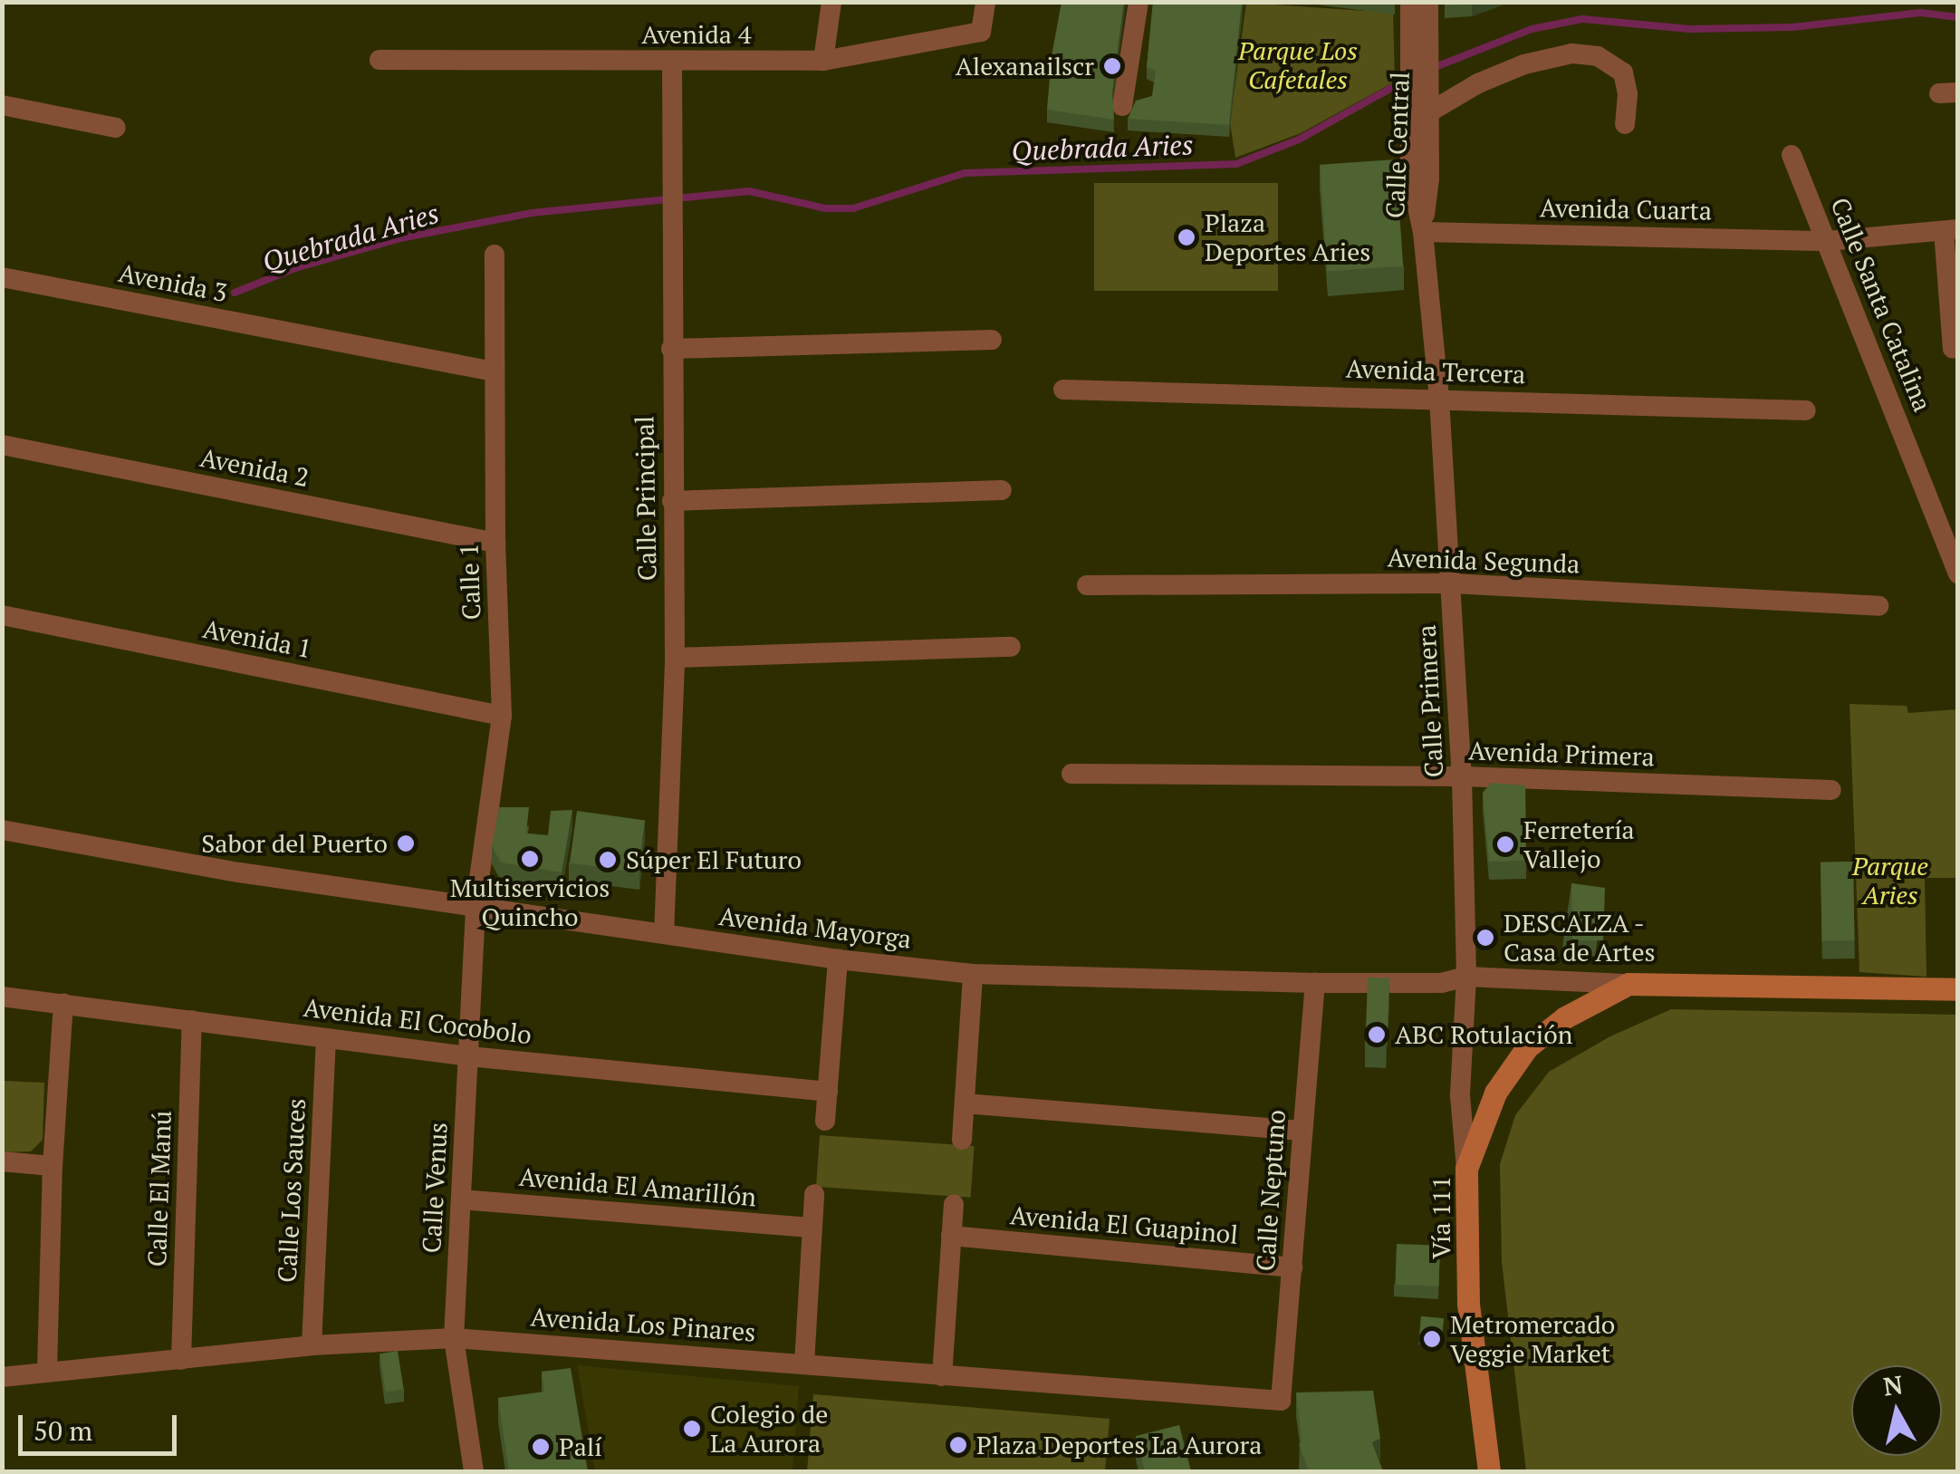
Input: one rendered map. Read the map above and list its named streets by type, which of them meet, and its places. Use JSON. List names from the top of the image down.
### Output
{
  "streets": {
    "main road": ["Vía 111"],
    "street": [
      "Avenida 4",
      "Calle Central",
      "Avenida Cuarta",
      "Avenida 3",
      "Calle Santa Catalina",
      "Avenida Tercera",
      "Avenida 2",
      "Calle Principal",
      "Avenida Segunda",
      "Calle 1",
      "Avenida 1",
      "Calle Primera",
      "Avenida Primera",
      "Avenida Mayorga",
      "Avenida El Cocobolo",
      "Avenida El Amarillón",
      "Calle Venus",
      "Calle El Manú",
      "Calle Los Sauces",
      "Calle Neptuno",
      "Avenida El Guapinol",
      "Avenida Los Pinares"
    ]
  },
  "crossings": [
    ["Avenida 4", "Calle Principal"],
    ["Calle Central", "Avenida Cuarta"],
    ["Calle Central", "Calle Primera"],
    ["Avenida Cuarta", "Calle Santa Catalina"],
    ["Avenida Cuarta", "Calle Primera"],
    ["Avenida 3", "Calle 1"],
    ["Avenida Tercera", "Calle Primera"],
    ["Avenida 2", "Calle 1"],
    ["Calle Principal", "Avenida Mayorga"],
    ["Avenida Segunda", "Calle Primera"],
    ["Calle 1", "Avenida 1"],
    ["Calle 1", "Avenida Mayorga"],
    ["Calle 1", "Calle Venus"],
    ["Calle Primera", "Avenida Primera"],
    ["Calle Primera", "Avenida Mayorga"],
    ["Calle Primera", "Vía 111"],
    ["Avenida Mayorga", "Calle Venus"],
    ["Avenida Mayorga", "Calle Neptuno"],
    ["Avenida Mayorga", "Vía 111"],
    ["Avenida El Cocobolo", "Calle Venus"],
    ["Avenida El Cocobolo", "Calle El Manú"],
    ["Avenida El Cocobolo", "Calle Los Sauces"],
    ["Avenida El Amarillón", "Calle Venus"],
    ["Calle Venus", "Avenida Los Pinares"],
    ["Calle El Manú", "Avenida Los Pinares"],
    ["Calle Los Sauces", "Avenida Los Pinares"],
    ["Calle Neptuno", "Avenida El Guapinol"],
    ["Calle Neptuno", "Avenida Los Pinares"]
  ],
  "water": ["Quebrada Aries"],
  "parks": ["Parque Los Cafetales", "Parque Aries"],
  "places": [
    "Alexanailscr",
    "Plaza Deportes Aries",
    "Sabor del Puerto",
    "Ferretería Vallejo",
    "Multiservicios Quincho",
    "Súper El Futuro",
    "DESCALZA - Casa de Artes",
    "ABC Rotulación",
    "Metromercado Veggie Market",
    "Colegio de La Aurora",
    "Plaza Deportes La Aurora",
    "Palí"
  ],
  "scale_bar": "50 m",
  "north": "top"
}
